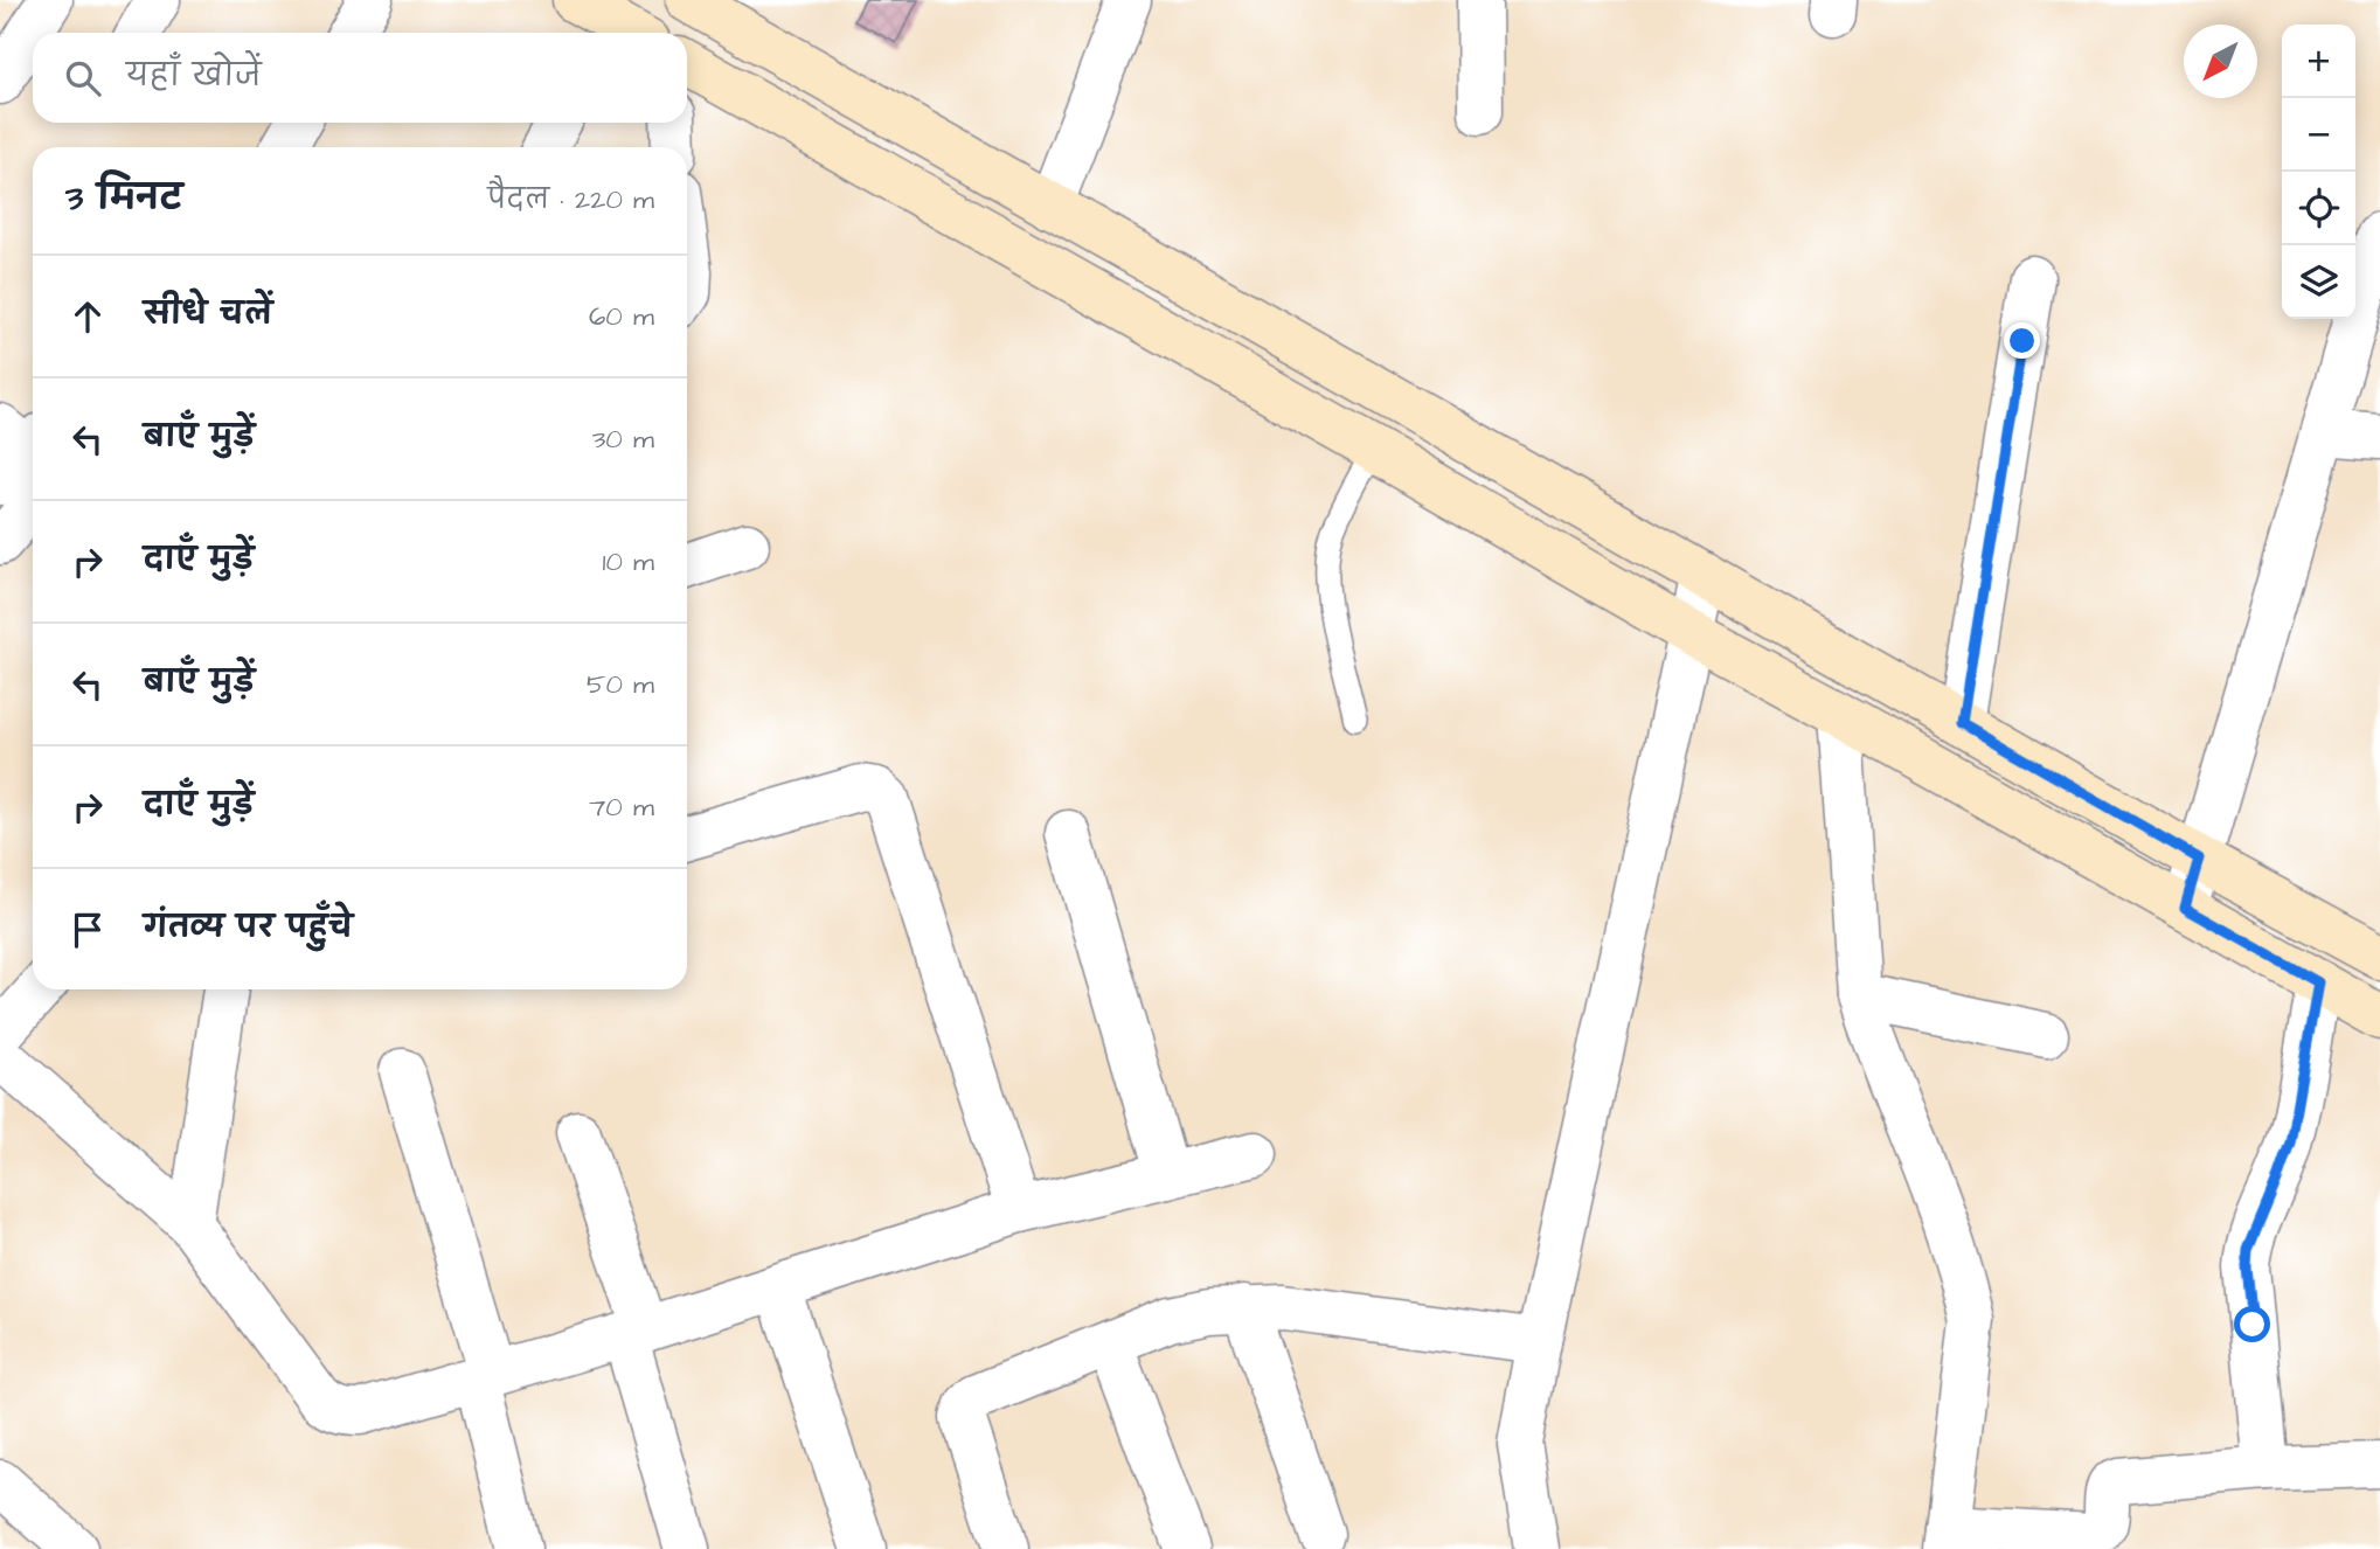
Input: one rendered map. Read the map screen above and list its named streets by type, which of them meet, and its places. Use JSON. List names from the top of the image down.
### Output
{
  "north": "bottom left",
  "page": {
    "map_buttons": ["+", "−"],
    "search": "यहाँ खोजें",
    "heading": ["3 मिनट", "पैदल · 220 m"],
    "list": [
      ["सीधे चलें", "60 m"],
      ["बाएँ मुड़ें", "30 m"],
      ["दाएँ मुड़ें", "10 m"],
      ["बाएँ मुड़ें", "50 m"],
      ["दाएँ मुड़ें", "70 m"],
      "गंतव्य पर पहुँचे"
    ]
  }
}
